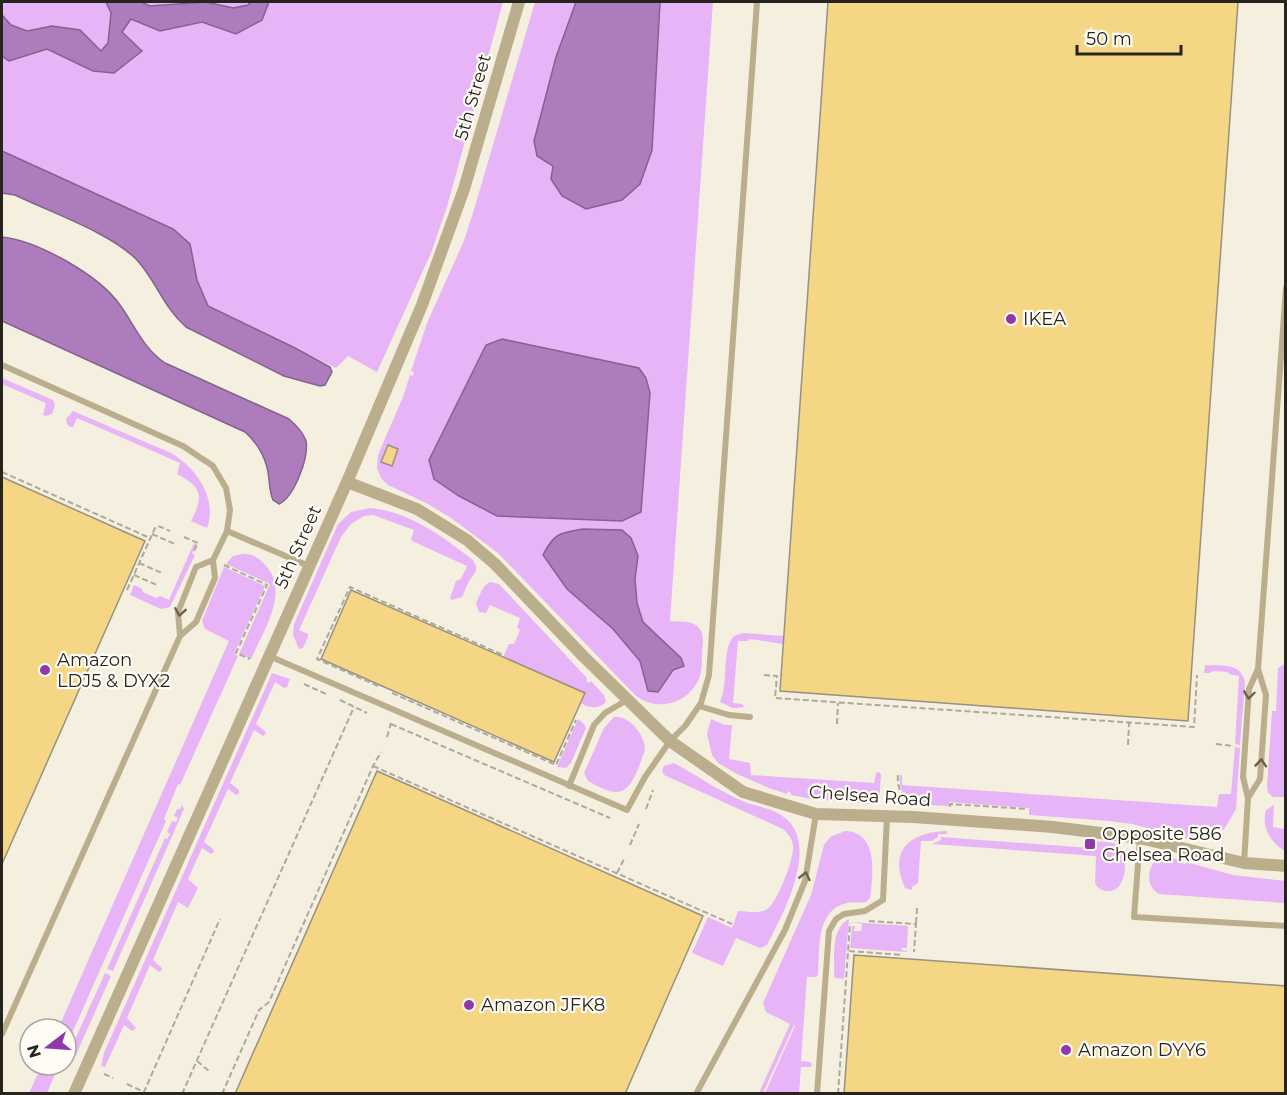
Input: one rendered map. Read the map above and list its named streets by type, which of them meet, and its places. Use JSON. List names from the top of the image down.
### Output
{
  "streets": {
    "street": ["5th Street", "Chelsea Road"]
  },
  "crossings": [
    ["5th Street", "Chelsea Road"]
  ],
  "places": {
    "other": [
      "IKEA",
      "Amazon LDJ5 & DYX2",
      "Amazon JFK8",
      "Amazon DYY6"
    ],
    "transit": ["Opposite 586 Chelsea Road"]
  },
  "scale_bar": "50 m",
  "north": "left"
}
